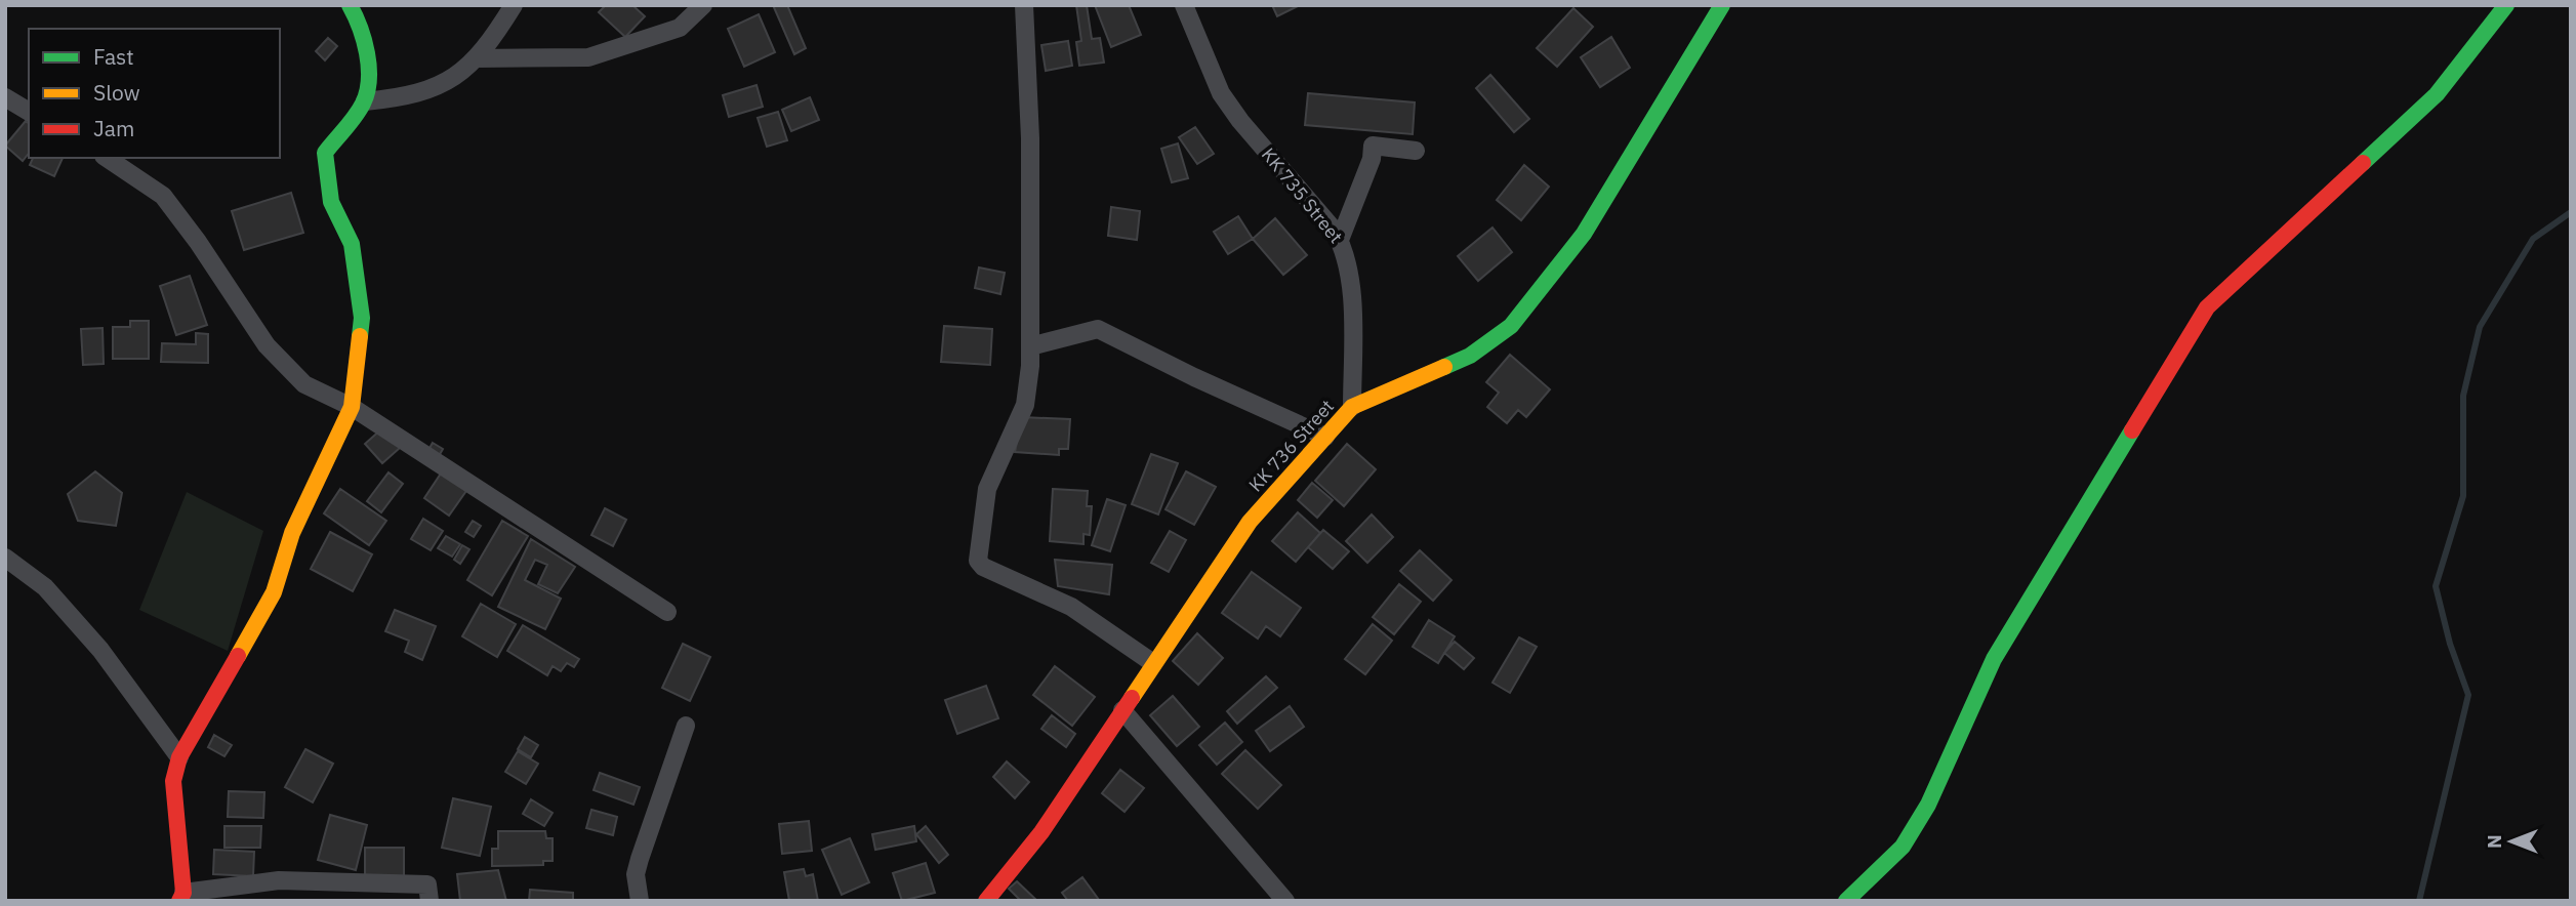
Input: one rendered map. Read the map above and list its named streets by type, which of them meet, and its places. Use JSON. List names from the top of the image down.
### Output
{
  "streets": {
    "street": ["KK 735 Street", "KK 736 Street"]
  },
  "crossings": [
    ["KK 735 Street", "KK 736 Street"]
  ],
  "legend": ["Fast", "Slow", "Jam"],
  "north": "left"
}
